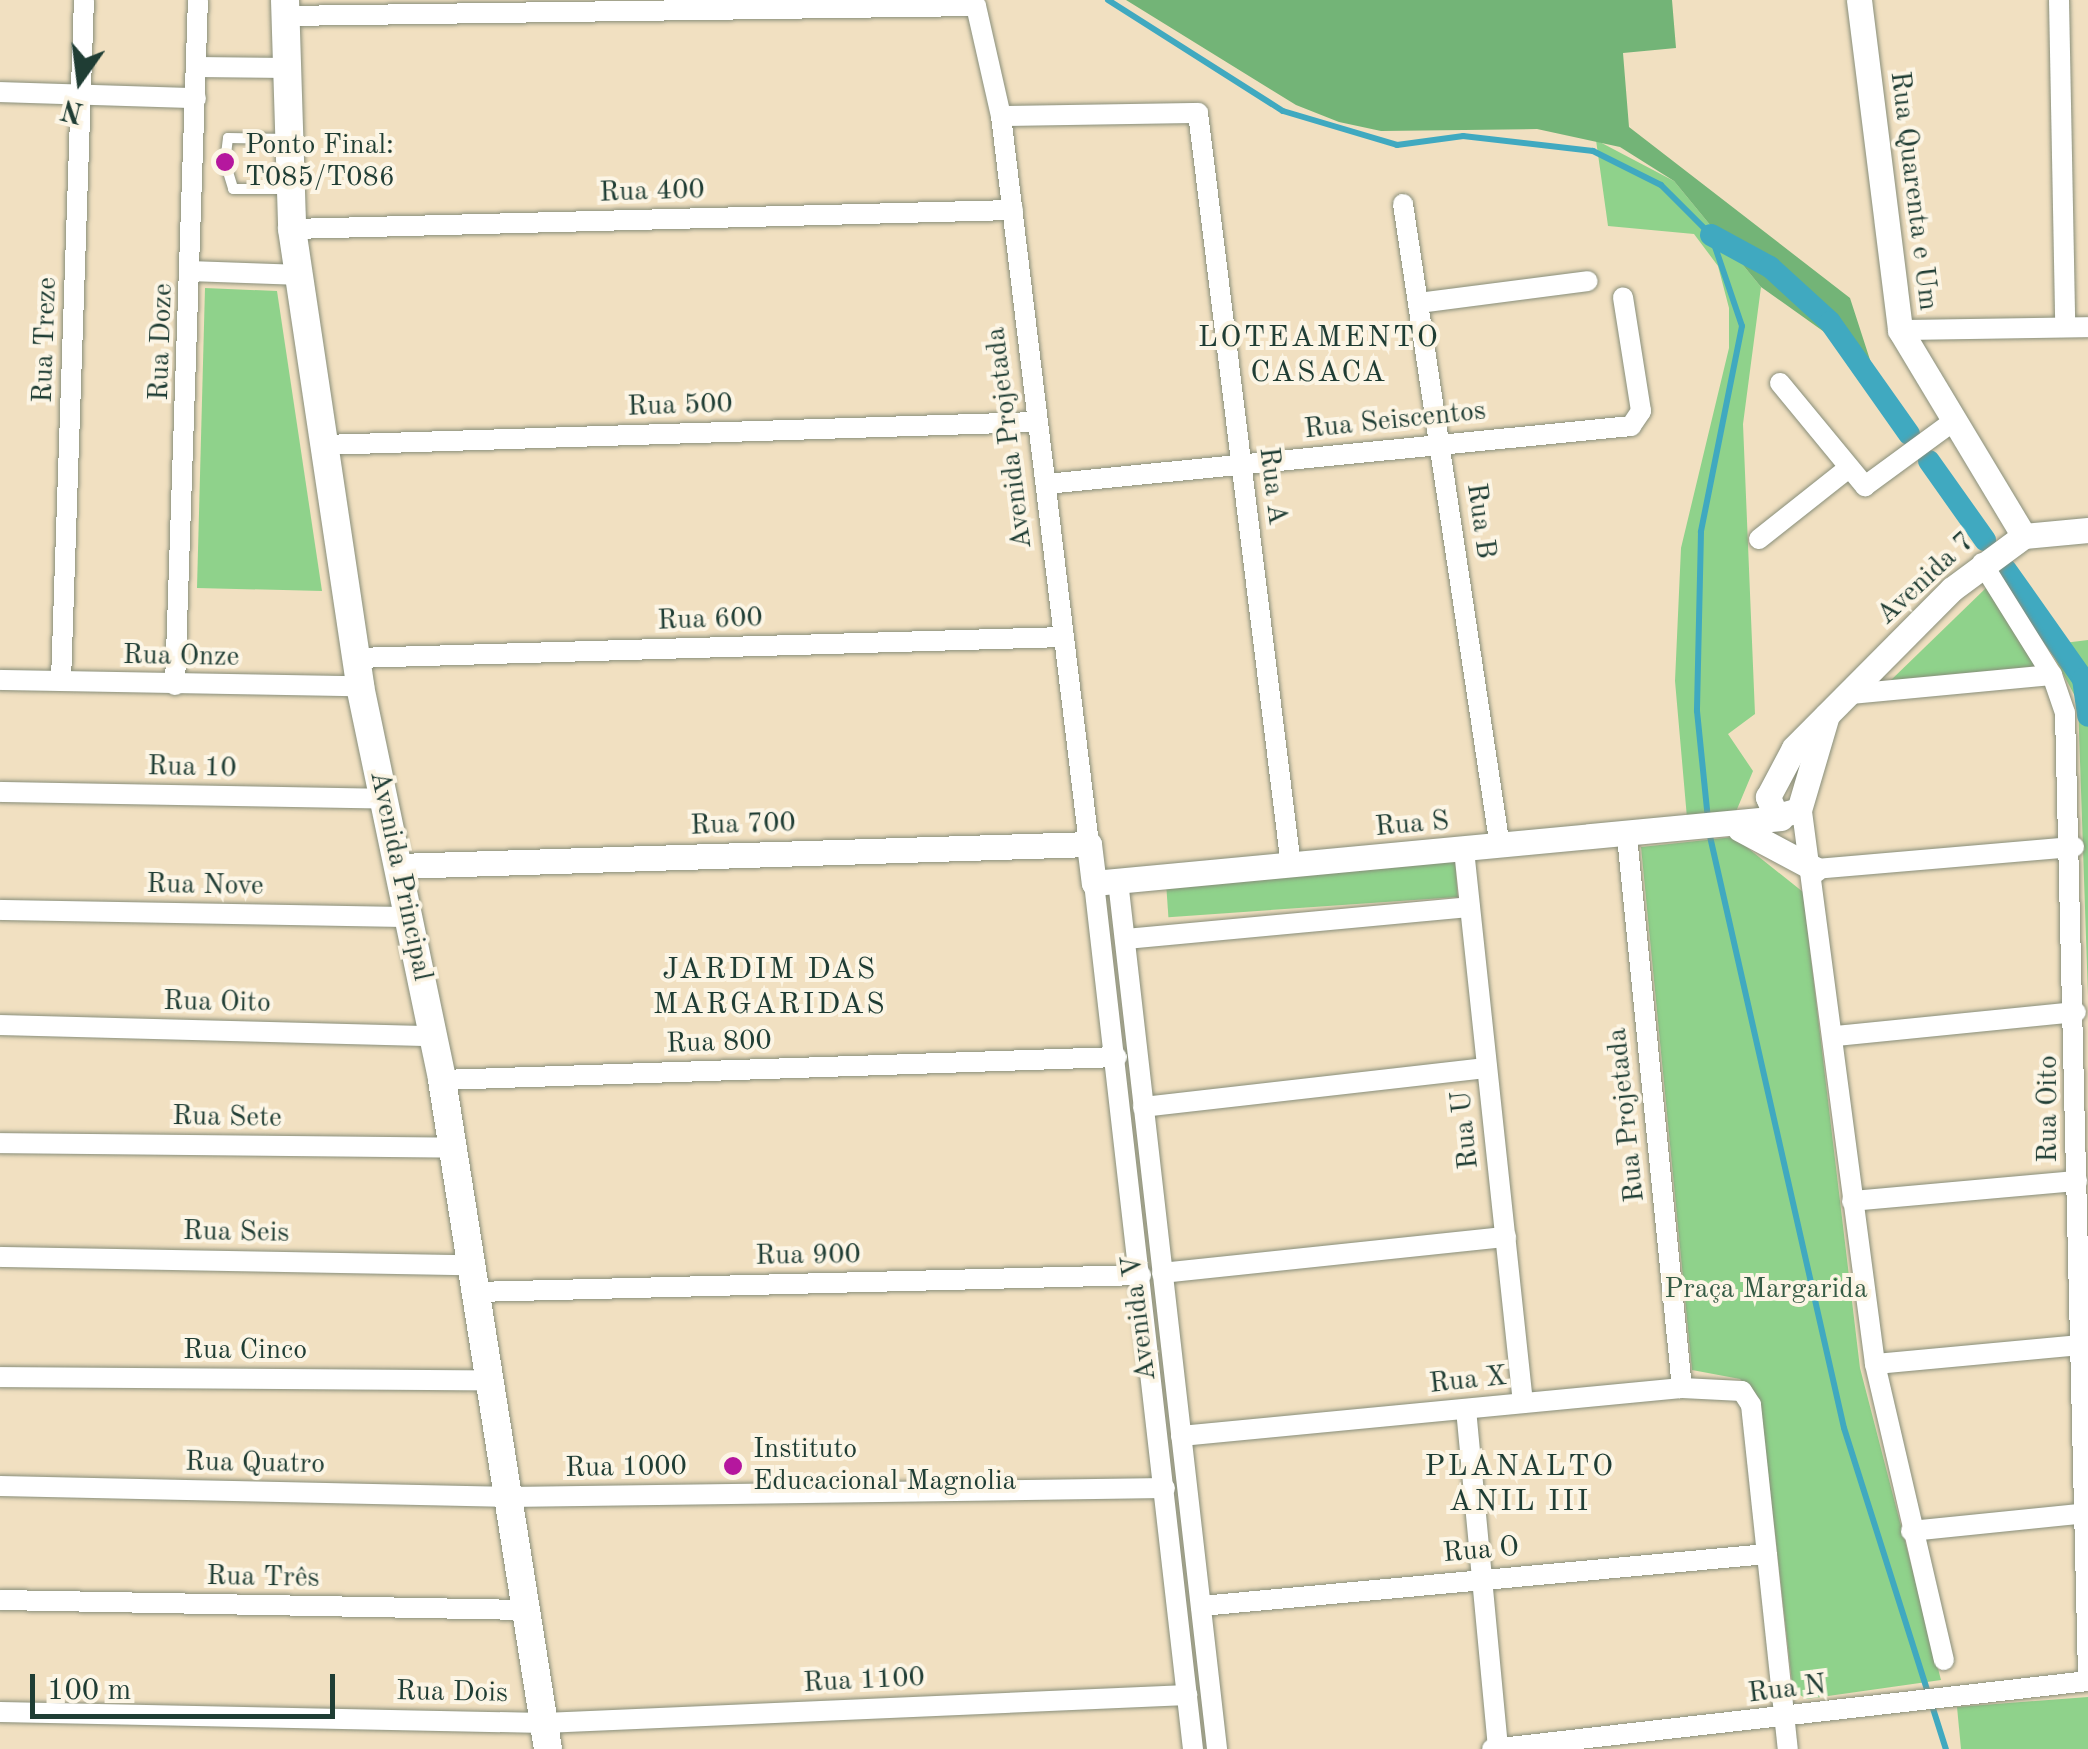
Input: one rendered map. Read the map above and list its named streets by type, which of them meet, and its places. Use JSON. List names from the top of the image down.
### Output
{
  "streets": {
    "main road": ["Avenida Principal"],
    "street": [
      "Rua Quarenta e Um",
      "Rua 400",
      "Rua Treze",
      "Rua Doze",
      "Rua 500",
      "Rua Seiscentos",
      "Avenida Projetada",
      "Rua A",
      "Rua B",
      "Avenida 7",
      "Rua 600",
      "Rua Onze",
      "Rua 10",
      "Rua 700",
      "Rua S",
      "Rua Nove",
      "Rua Oito",
      "Rua 800",
      "Rua Projetada",
      "Rua Sete",
      "Rua U",
      "Rua Seis",
      "Rua 900",
      "Avenida V",
      "Rua Cinco",
      "Rua X",
      "Rua Quatro",
      "Rua 1000",
      "Rua O",
      "Rua Três",
      "Rua 1100",
      "Rua N",
      "Rua Dois"
    ]
  },
  "crossings": [
    ["Rua Quarenta e Um", "Avenida 7"],
    ["Rua 400", "Avenida Projetada"],
    ["Rua 400", "Avenida Principal"],
    ["Rua Treze", "Rua Onze"],
    ["Rua Doze", "Rua Onze"],
    ["Rua 500", "Avenida Projetada"],
    ["Rua 500", "Avenida Principal"],
    ["Rua Seiscentos", "Avenida Projetada"],
    ["Rua Seiscentos", "Rua A"],
    ["Rua Seiscentos", "Rua B"],
    ["Avenida Projetada", "Rua A"],
    ["Avenida Projetada", "Rua 600"],
    ["Avenida Projetada", "Rua 700"],
    ["Avenida Projetada", "Rua S"],
    ["Avenida Projetada", "Avenida V"],
    ["Rua A", "Rua S"],
    ["Rua B", "Rua S"],
    ["Avenida 7", "Rua Oito"],
    ["Rua 600", "Rua Onze"],
    ["Rua 600", "Avenida Principal"],
    ["Rua Onze", "Avenida Principal"],
    ["Rua 10", "Avenida Principal"],
    ["Rua 700", "Avenida Principal"],
    ["Rua S", "Rua Projetada"],
    ["Rua S", "Rua U"],
    ["Rua S", "Avenida V"],
    ["Avenida Principal", "Rua Nove"],
    ["Avenida Principal", "Rua Oito"],
    ["Avenida Principal", "Rua 800"],
    ["Avenida Principal", "Rua Sete"],
    ["Avenida Principal", "Rua Seis"],
    ["Avenida Principal", "Rua 900"],
    ["Avenida Principal", "Rua Cinco"],
    ["Avenida Principal", "Rua Quatro"],
    ["Avenida Principal", "Rua 1000"],
    ["Avenida Principal", "Rua Três"],
    ["Avenida Principal", "Rua 1100"],
    ["Avenida Principal", "Rua Dois"],
    ["Rua Oito", "Rua N"],
    ["Rua 800", "Avenida V"],
    ["Rua Projetada", "Rua X"],
    ["Rua U", "Rua 900"],
    ["Rua U", "Rua X"],
    ["Rua Seis", "Rua 900"],
    ["Rua 900", "Avenida V"],
    ["Avenida V", "Rua X"],
    ["Avenida V", "Rua 1000"],
    ["Avenida V", "Rua O"],
    ["Avenida V", "Rua 1100"],
    ["Rua X", "Rua O"],
    ["Rua Quatro", "Rua 1000"],
    ["Rua 1100", "Rua Dois"]
  ],
  "districts": ["LOTEAMENTO CASACA", "JARDIM DAS MARGARIDAS", "PLANALTO ANIL III"],
  "parks": ["Praça Margarida"],
  "places": ["Ponto Final: T085/T086", "Instituto Educacional Magnolia"],
  "scale_bar": "100 m",
  "north": "bottom"
}
